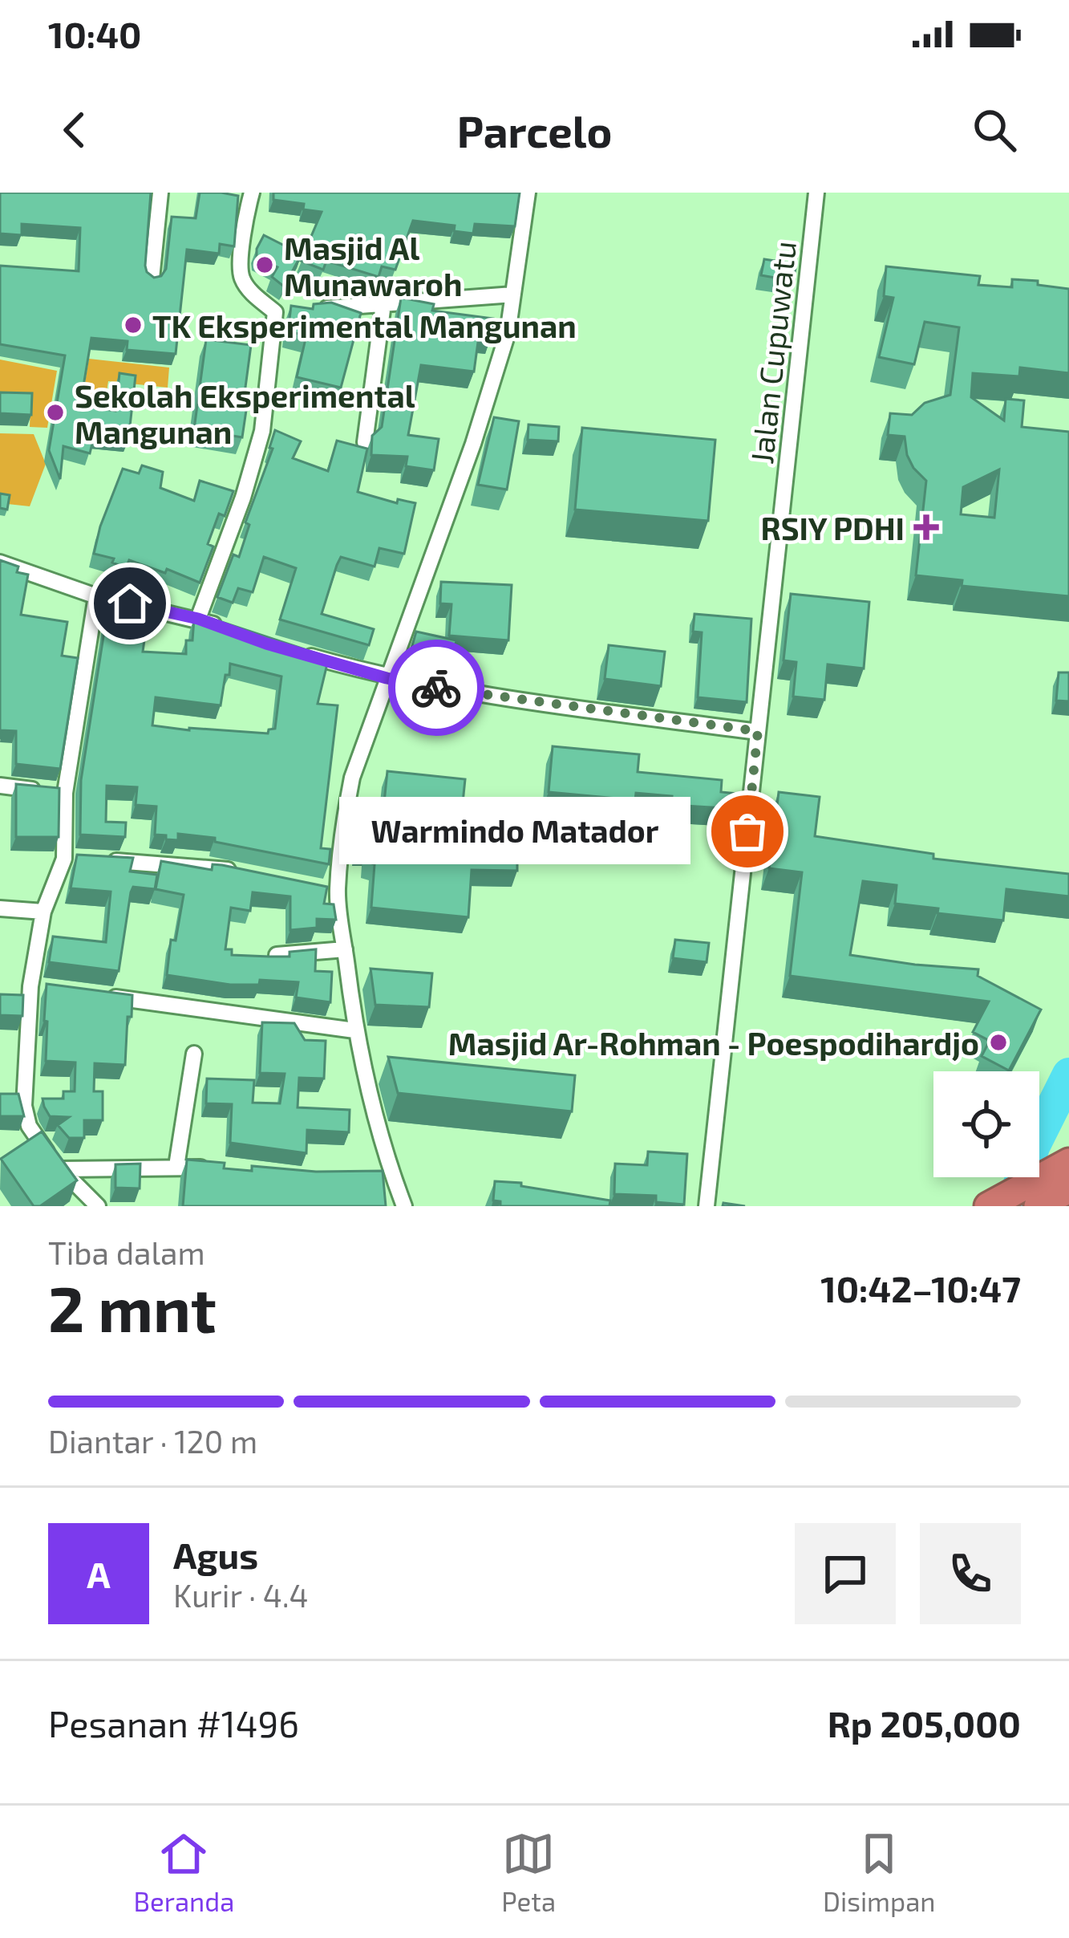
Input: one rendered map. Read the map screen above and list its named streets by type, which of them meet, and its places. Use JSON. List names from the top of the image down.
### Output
{
  "streets": {
    "street": ["Jalan Cupuwatu"]
  },
  "places": {
    "other": [
      "Masjid Al Munawaroh",
      "TK Eksperimental Mangunan",
      "Sekolah Eksperimental Mangunan",
      "Warmindo Matador",
      "Masjid Ar-Rohman - Poespodihardjo"
    ],
    "health": ["RSIY PDHI"]
  },
  "page": {
    "status": "10:40",
    "header": "Parcelo",
    "bubble": "Warmindo Matador",
    "heading": ["2 mnt", "Tiba dalam", "10:42–10:47"],
    "panel": [
      "Agus",
      "Kurir · 4.4",
      "Pesanan #1496",
      "Rp 205,000"
    ],
    "bar": "Diantar · 120 m",
    "round": "A",
    "tabs": ["Beranda", "Peta", "Disimpan"]
  }
}
